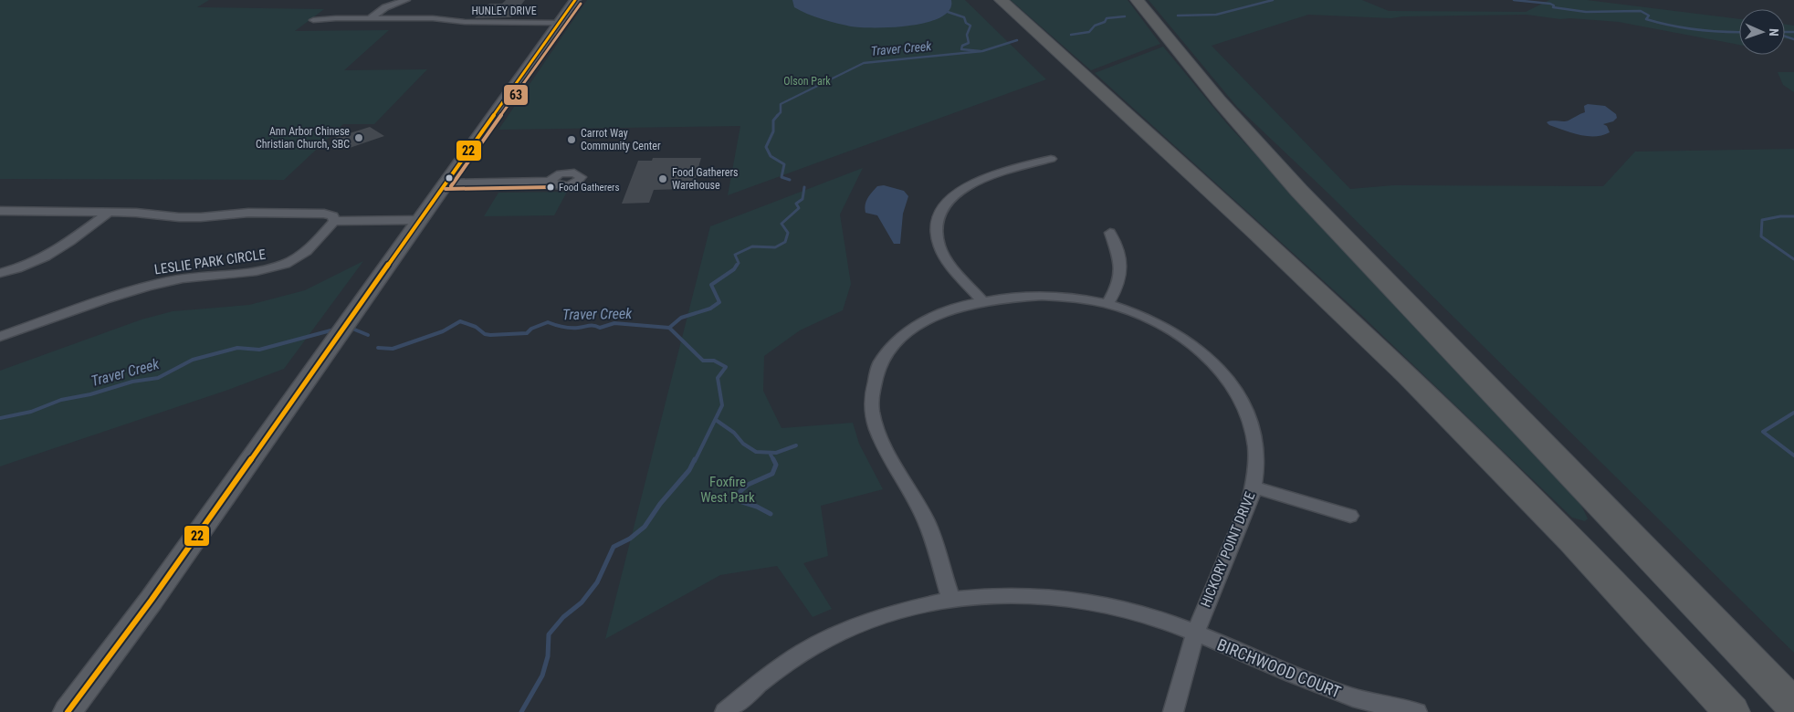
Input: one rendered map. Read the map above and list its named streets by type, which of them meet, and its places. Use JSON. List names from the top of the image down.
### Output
{
  "streets": {
    "street": [
      "HUNLEY DRIVE",
      "LESLIE PARK CIRCLE",
      "HICKORY POINT DRIVE",
      "BIRCHWOOD COURT"
    ]
  },
  "crossings": [
    ["HICKORY POINT DRIVE", "BIRCHWOOD COURT"]
  ],
  "water": ["Traver Creek"],
  "parks": ["Olson Park", "Foxfire West Park"],
  "places": [
    "Ann Arbor Chinese Christian Church, SBC",
    "Carrot Way Community Center",
    "Food Gatherers Warehouse",
    "Food Gatherers"
  ],
  "lines": ["transit line 22", "transit line 63"],
  "north": "right"
}
